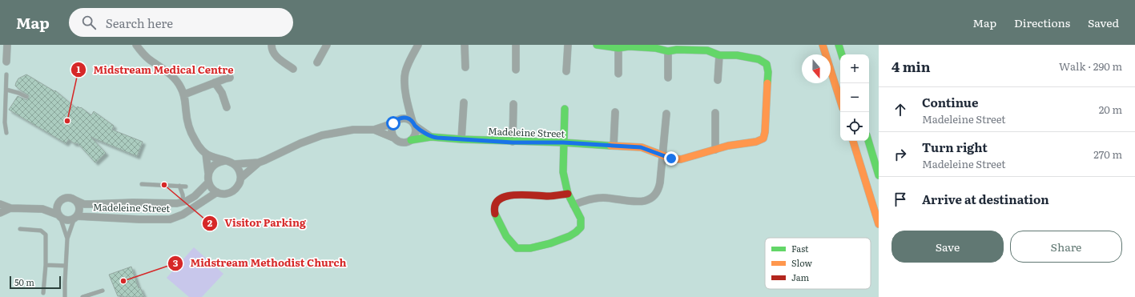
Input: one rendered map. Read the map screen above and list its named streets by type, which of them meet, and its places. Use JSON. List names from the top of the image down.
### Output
{
  "streets": {
    "street": ["Madeleine Street"]
  },
  "places": ["Midstream Medical Centre", "Visitor Parking", "Midstream Methodist Church"],
  "legend": ["Fast", "Slow", "Jam"],
  "scale_bar": "50 m",
  "north": "bottom",
  "page": {
    "header": "Map",
    "search": "Search here",
    "nav": ["Map", "Directions", "Saved"],
    "heading": ["4 min", "Walk · 290 m"],
    "map_buttons": ["+", "−"],
    "list": [
      ["Continue", "Madeleine Street", "20 m"],
      ["Turn right", "Madeleine Street", "270 m"],
      "Arrive at destination"
    ],
    "buttons": ["Save", "Share"],
    "scale": "50 m"
  }
}
